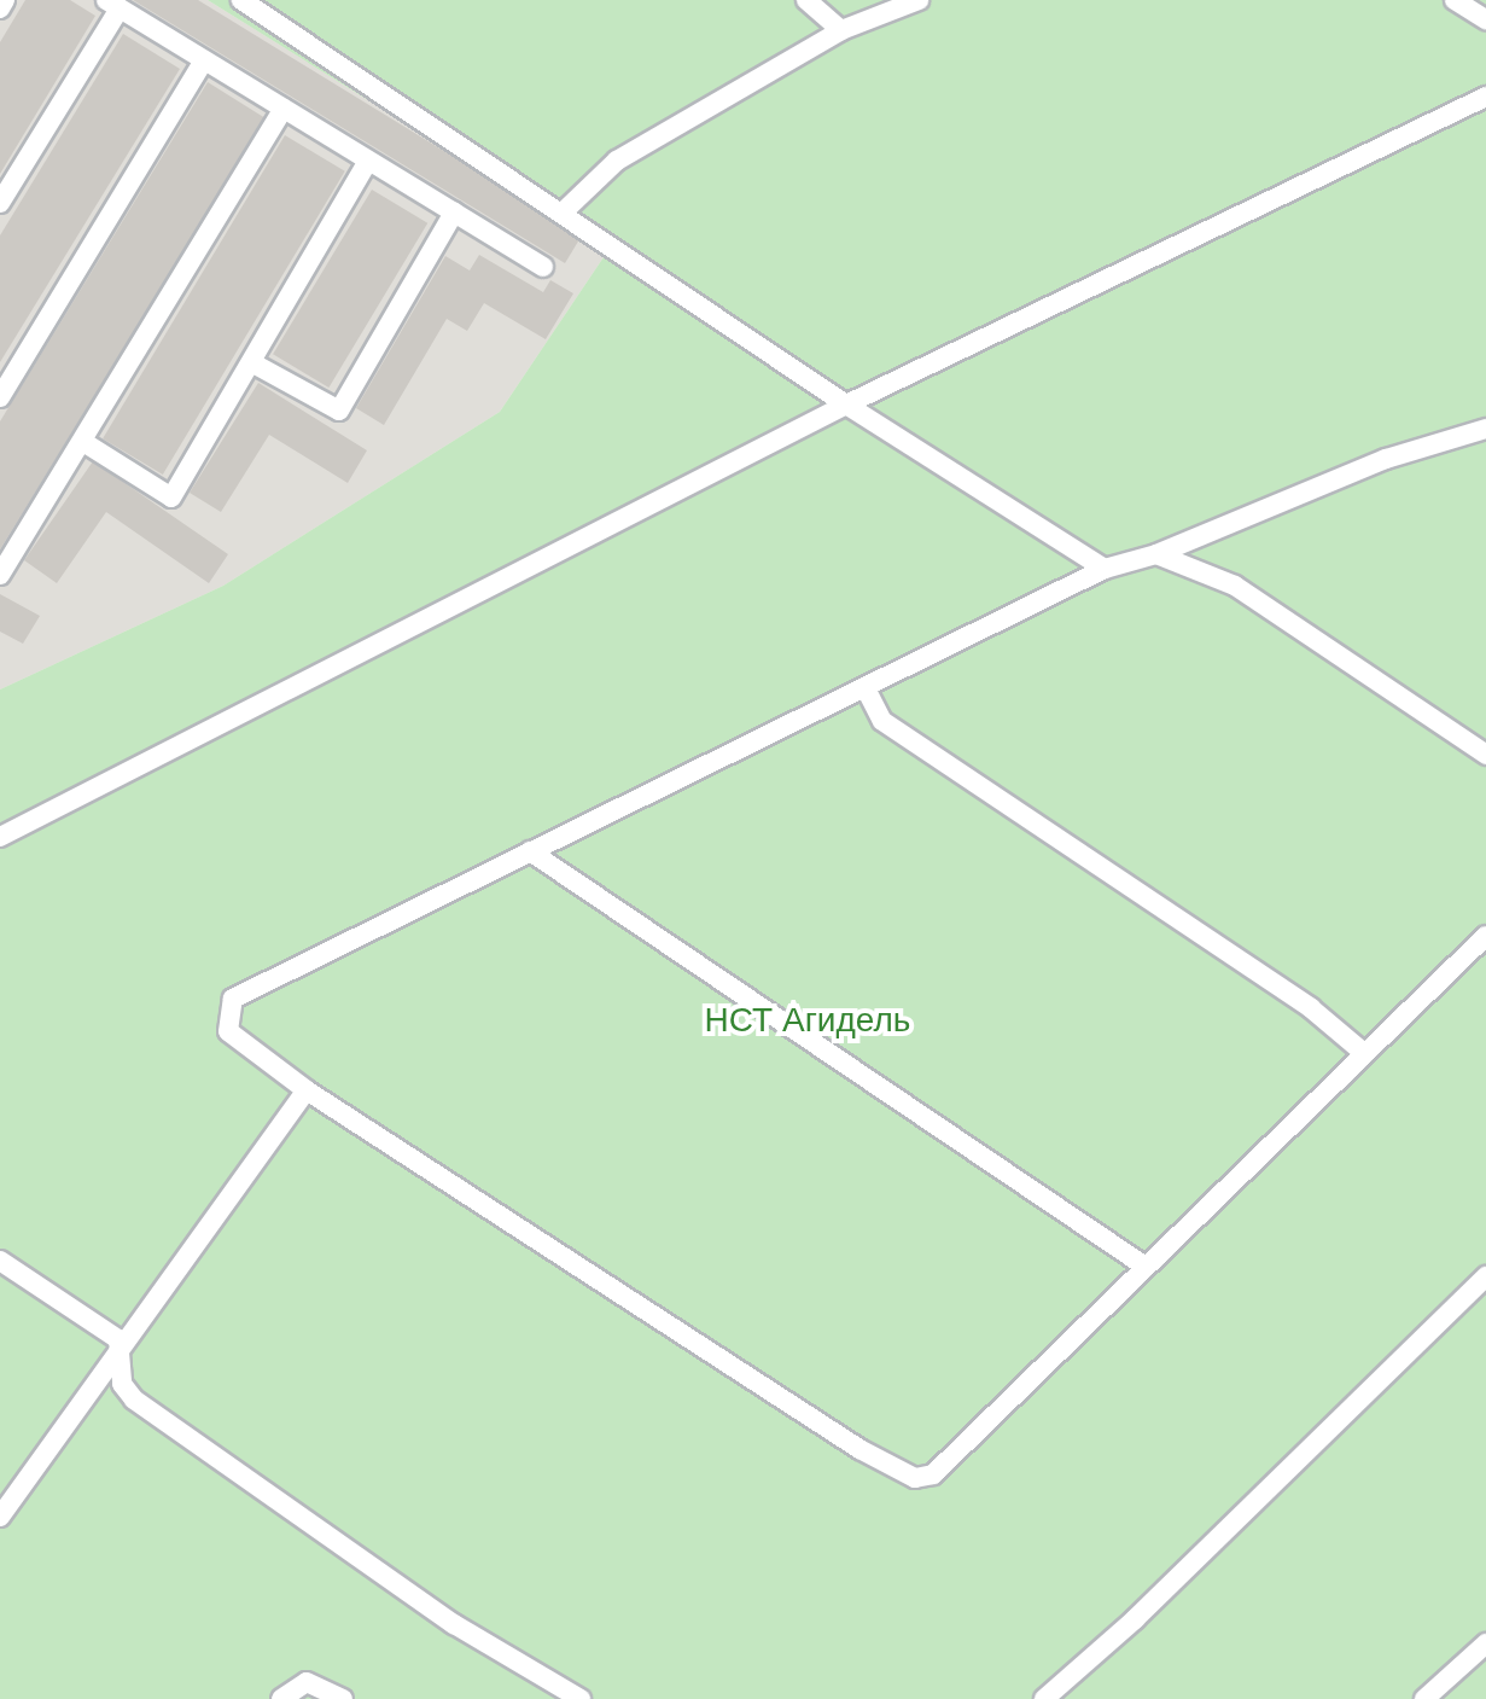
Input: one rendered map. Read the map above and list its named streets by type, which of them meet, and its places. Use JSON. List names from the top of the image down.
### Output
{
  "parks": ["НСТ Агидель"]
}
